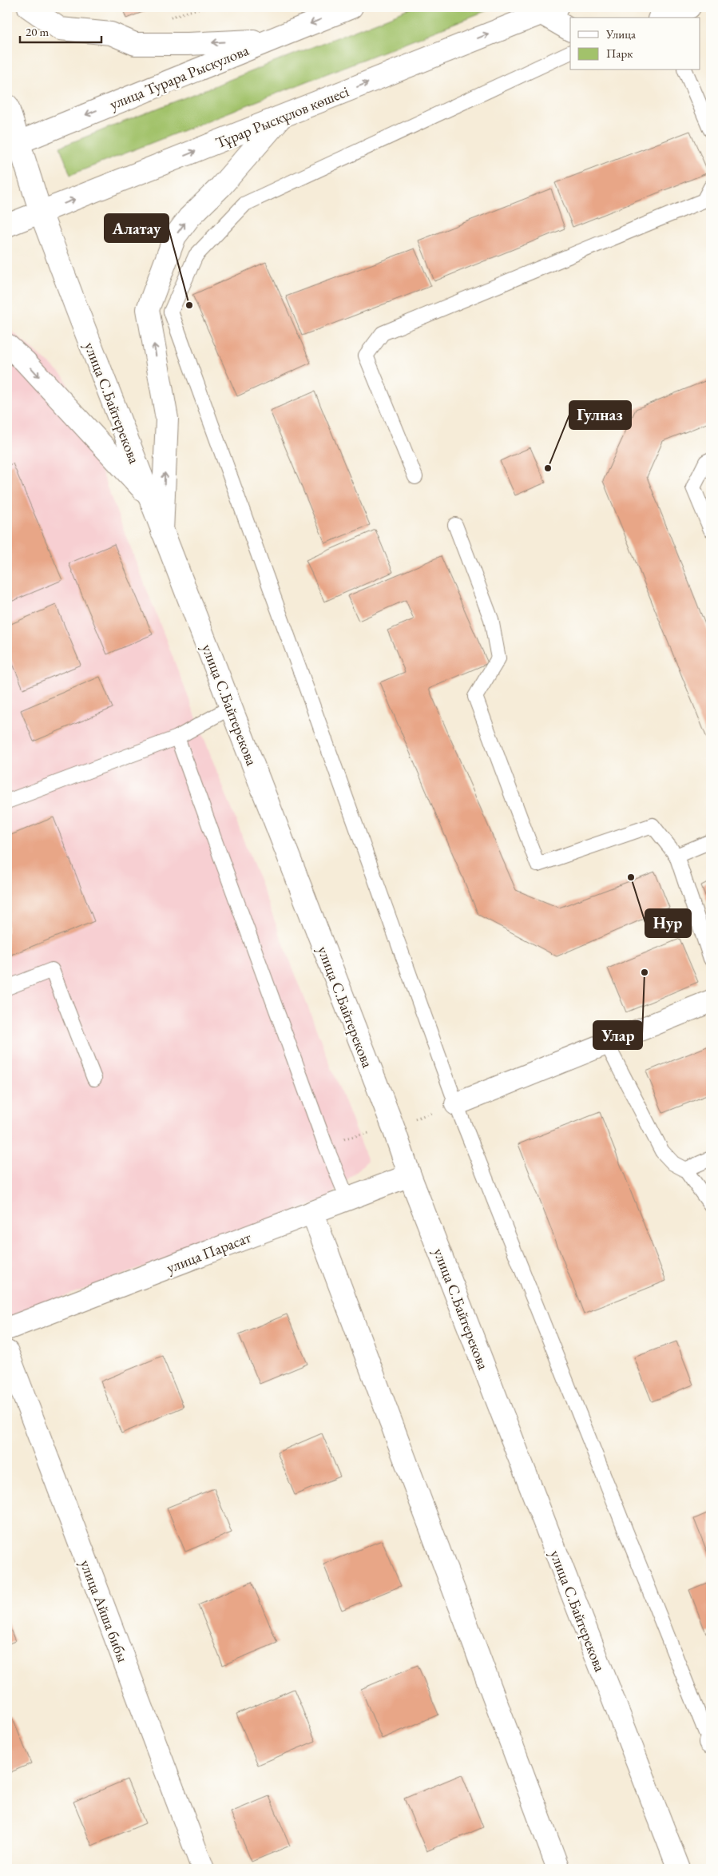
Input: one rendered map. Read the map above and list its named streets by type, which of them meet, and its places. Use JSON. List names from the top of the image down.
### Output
{
  "streets": {
    "main road": [
      "улица Турара Рыскулова",
      "Тұрар Рыскұлов көшесі",
      "улица С.Байтерекова",
      "улица Парасат",
      "улица Айша бибы"
    ]
  },
  "crossings": [
    ["улица Турара Рыскулова", "улица С.Байтерекова"],
    ["Тұрар Рыскұлов көшесі", "улица С.Байтерекова"],
    ["улица С.Байтерекова", "улица Парасат"]
  ],
  "one_way": ["улица Турара Рыскулова", "Тұрар Рыскұлов көшесі"],
  "places": [
    "Алатау",
    "Гулназ",
    "Нур",
    "Улар"
  ],
  "legend": ["Улица", "Парк"],
  "scale_bar": "20 m"
}
